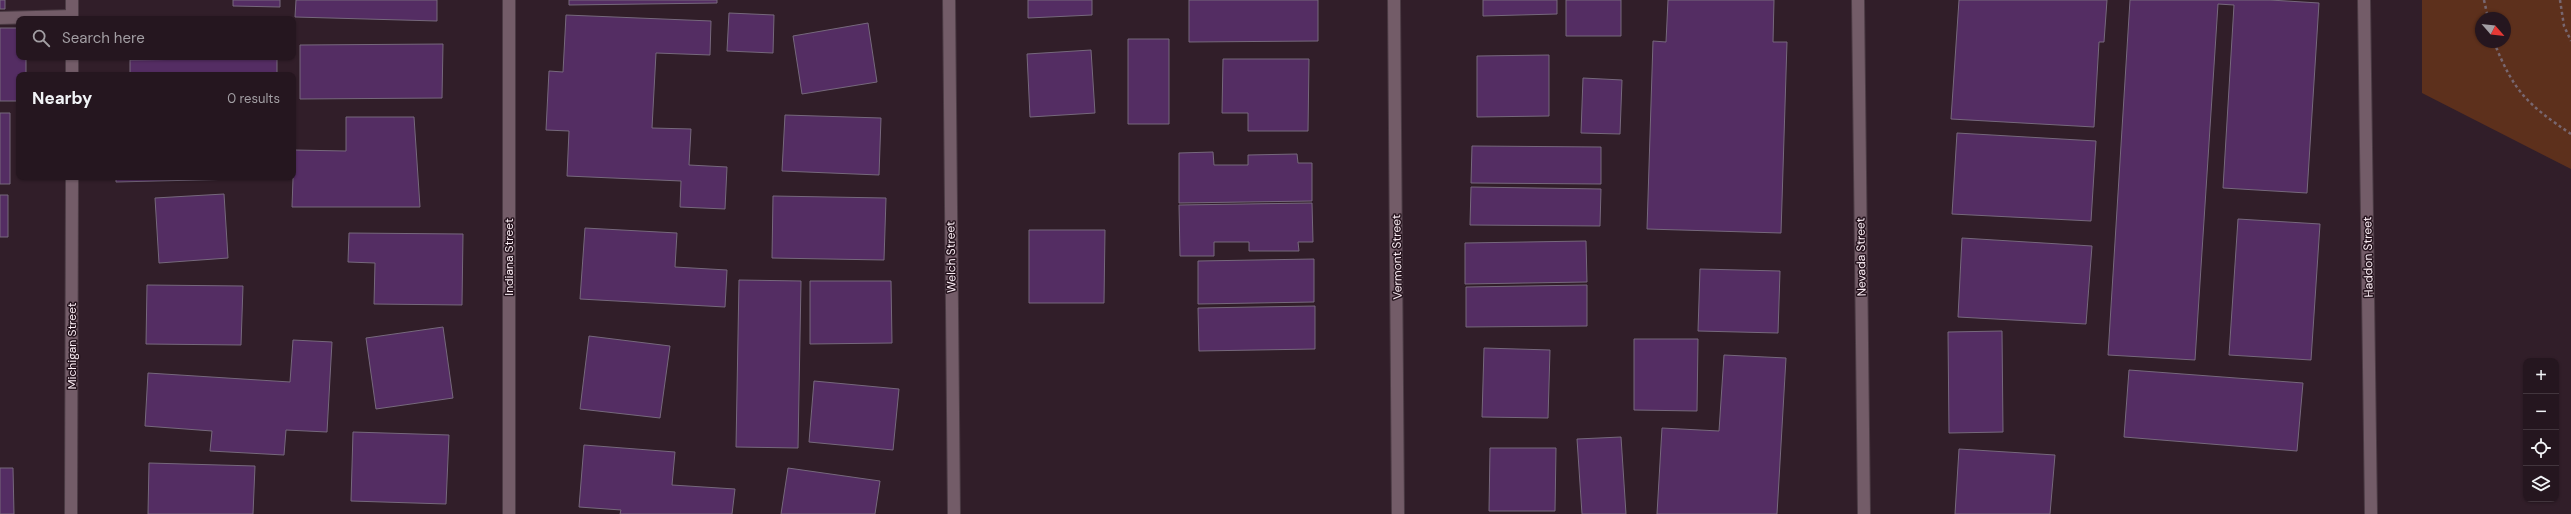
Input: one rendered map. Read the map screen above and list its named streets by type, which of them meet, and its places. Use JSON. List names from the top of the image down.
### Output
{
  "streets": {
    "street": [
      "Indiana Street",
      "Welch Street",
      "Vermont Street",
      "Nevada Street",
      "Haddon Street",
      "Michigan Street"
    ]
  },
  "north": "bottom right",
  "page": {
    "search": "Search here",
    "heading": ["Nearby", "0 results"],
    "map_buttons": ["+", "−"]
  }
}
